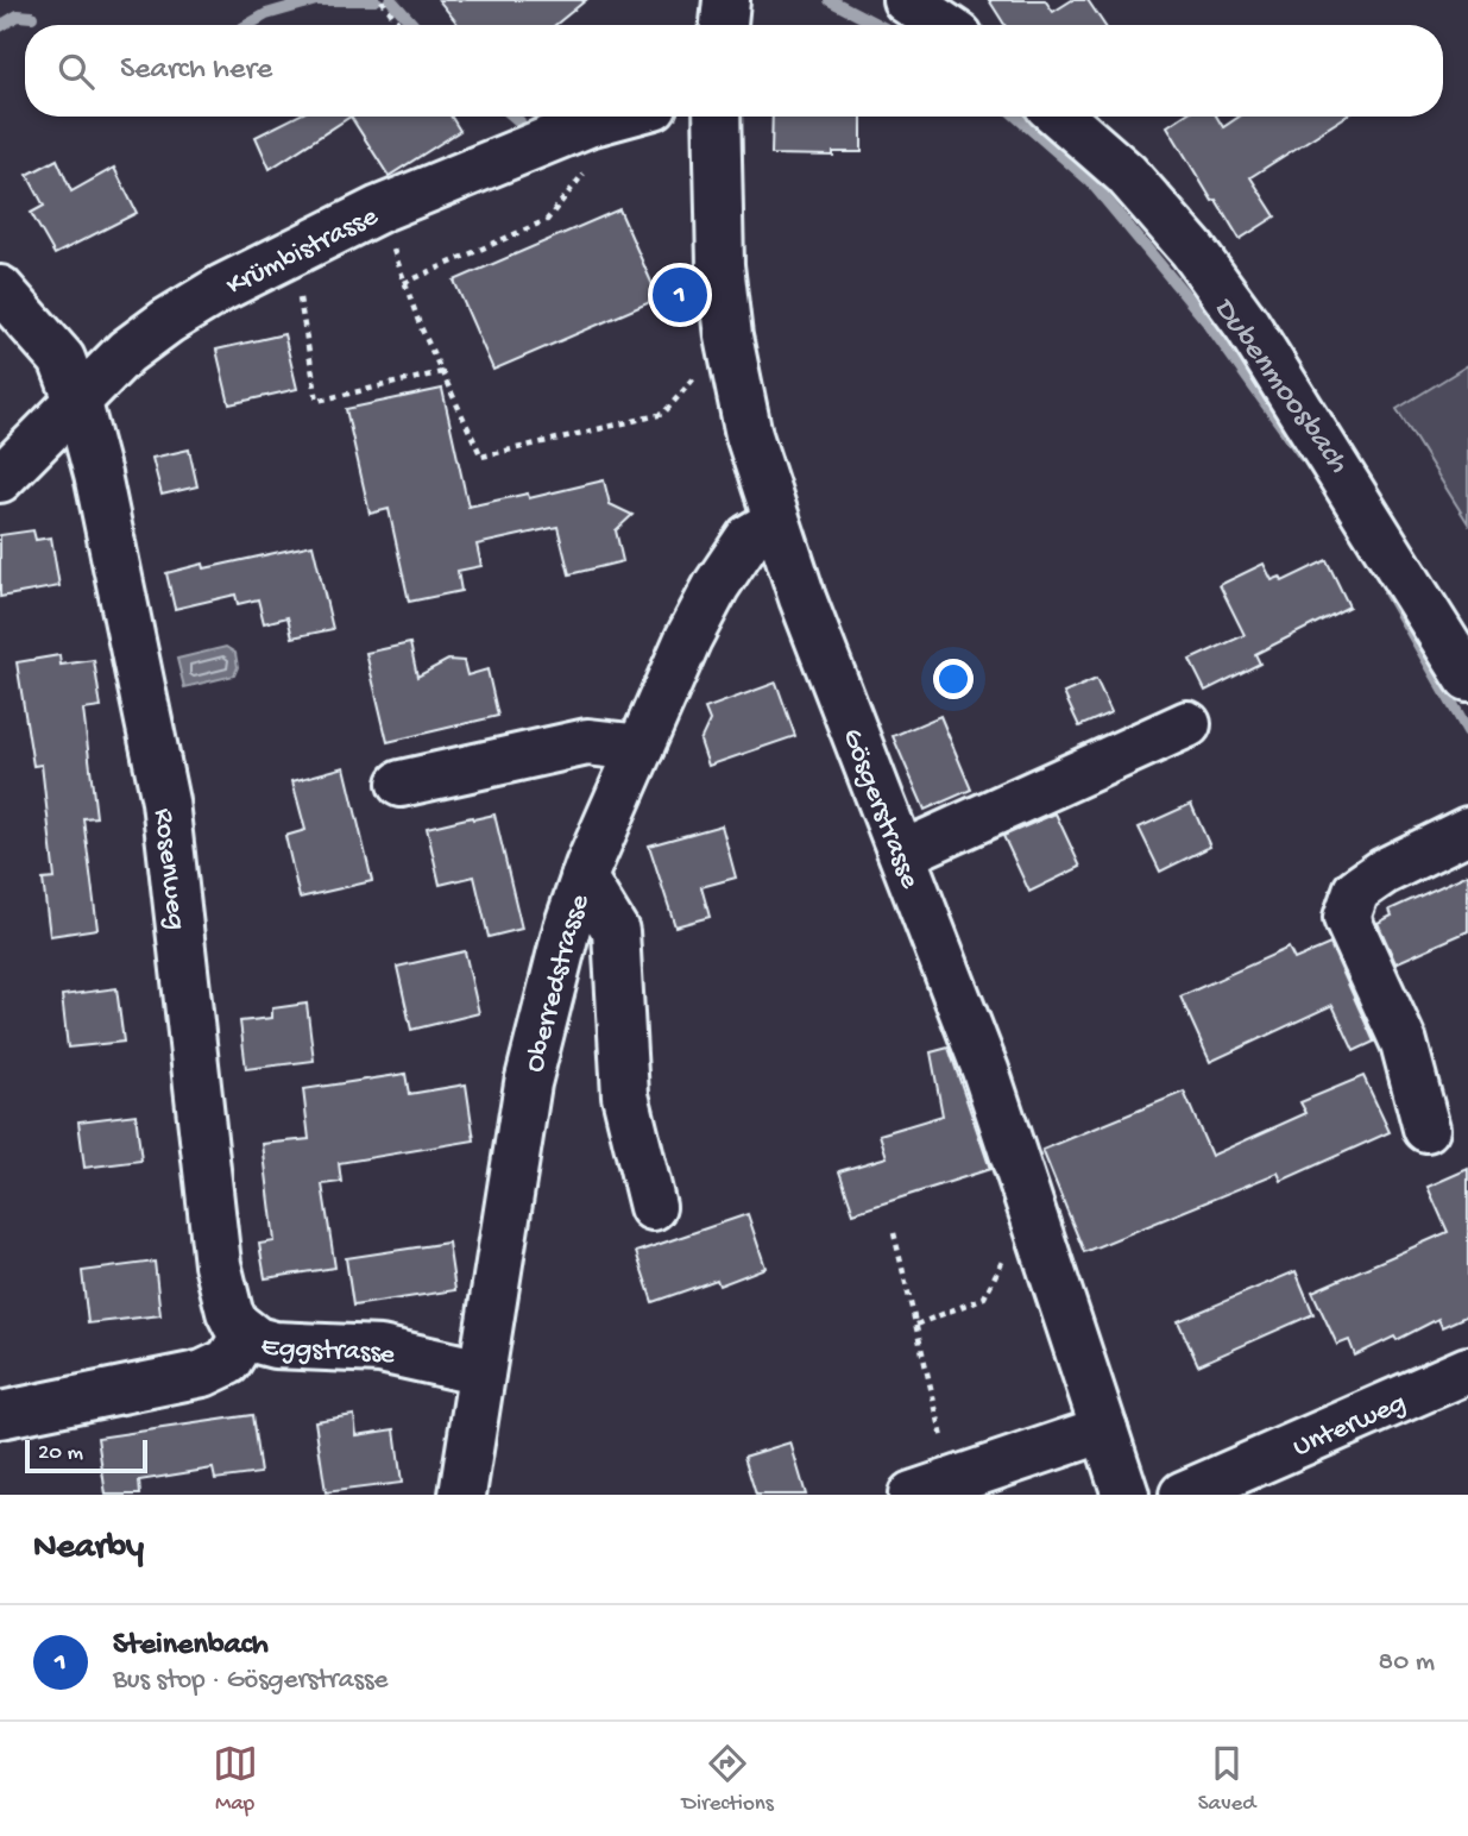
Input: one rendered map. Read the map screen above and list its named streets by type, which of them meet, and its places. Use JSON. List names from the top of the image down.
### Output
{
  "streets": {
    "street": [
      "Krümbistrasse",
      "Gösgerstrasse",
      "Rosenweg",
      "Oberredstrasse",
      "Eggstrasse",
      "Unterweg"
    ]
  },
  "crossings": [
    ["Krümbistrasse", "Rosenweg"],
    ["Gösgerstrasse", "Oberredstrasse"],
    ["Rosenweg", "Eggstrasse"],
    ["Oberredstrasse", "Eggstrasse"]
  ],
  "water": ["Dubenmoosbach"],
  "scale_bar": "20 m",
  "page": {
    "search": "Search here",
    "pins": "1",
    "scale": "20 m",
    "heading": "Nearby",
    "list": [
      {
        "mark": "1",
        "name": "Steinenbach",
        "note": "Bus stop · Gösgerstrasse",
        "value": "80 m"
      }
    ],
    "nav": ["Map", "Directions", "Saved"]
  }
}
